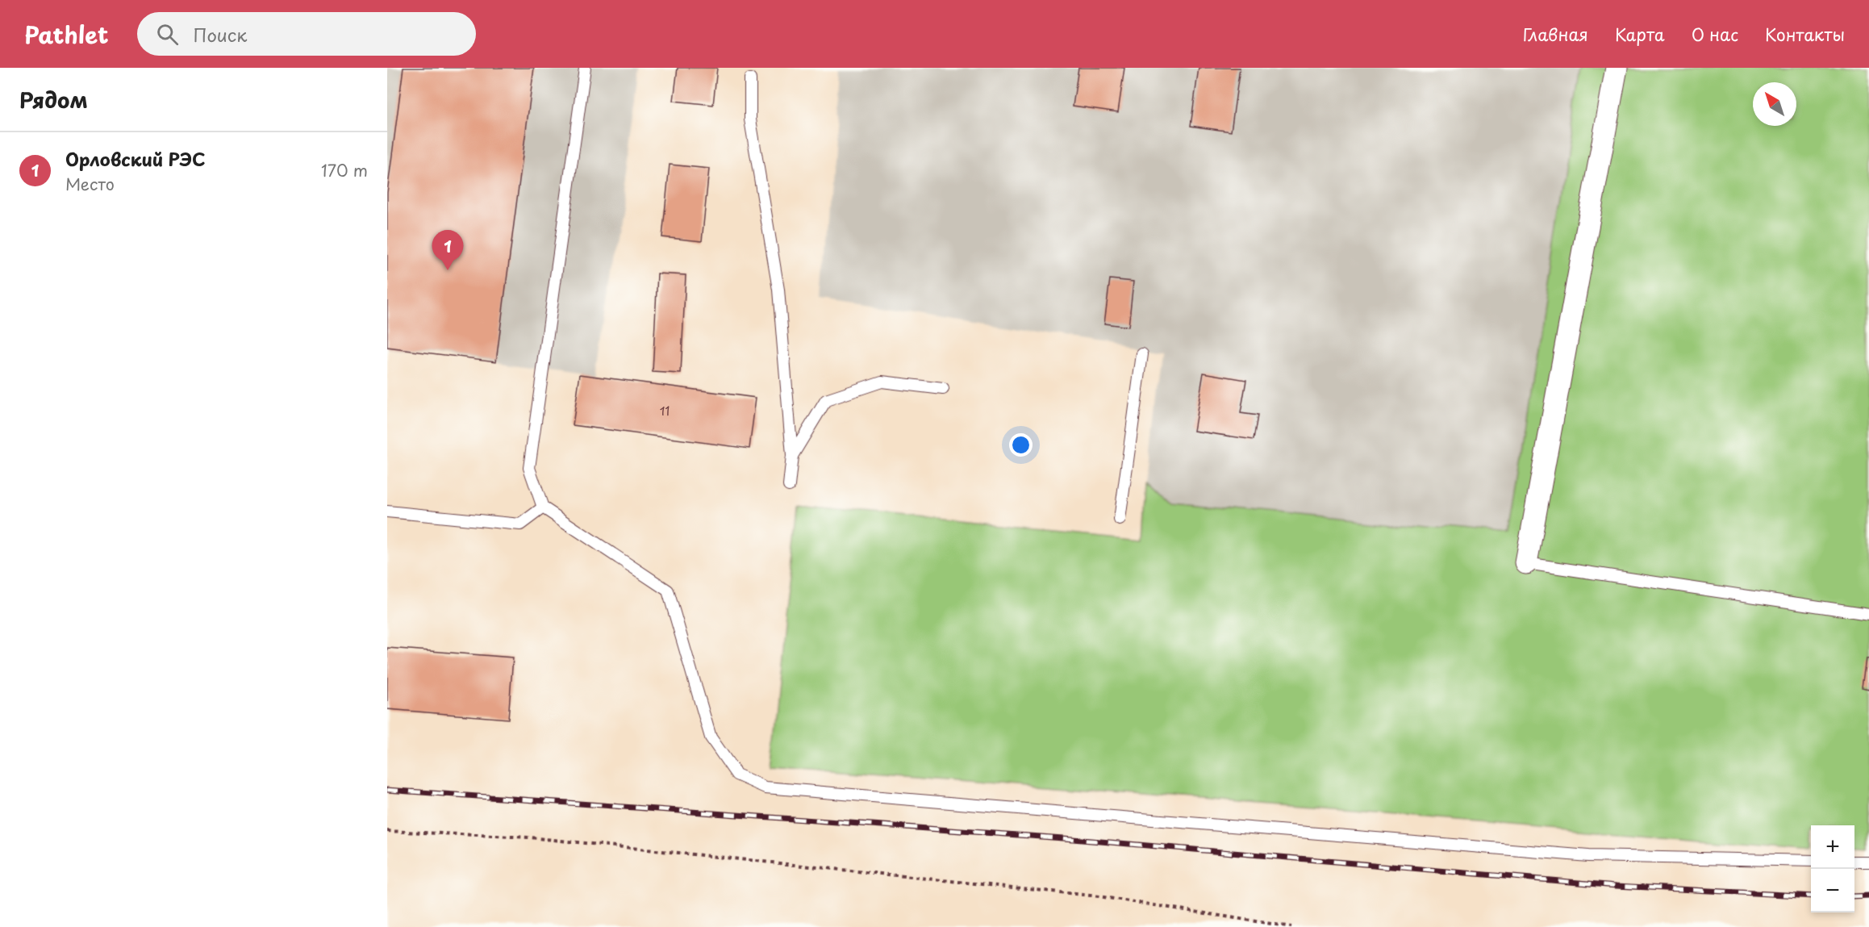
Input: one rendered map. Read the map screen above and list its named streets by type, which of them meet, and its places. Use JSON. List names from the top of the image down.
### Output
{
  "house_numbers": ["11"],
  "north": "top left",
  "page": {
    "header": "Pathlet",
    "search": "Поиск",
    "nav": [
      "Главная",
      "Карта",
      "О нас",
      "Контакты"
    ],
    "heading": "Рядом",
    "list": [
      {
        "mark": "1",
        "name": "Орловский РЭС",
        "note": "Место",
        "value": "170 m"
      }
    ],
    "pins": "1",
    "map_buttons": ["+", "−"]
  }
}
